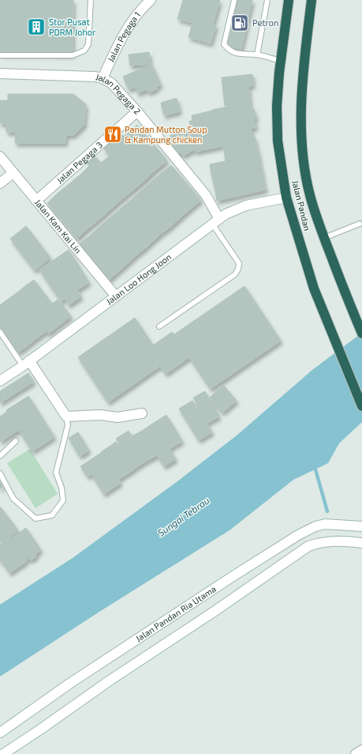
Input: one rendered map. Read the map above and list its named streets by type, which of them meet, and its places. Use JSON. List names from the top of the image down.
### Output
{
  "streets": {
    "highway": ["Jalan Pandan"],
    "street": [
      "Jalan Pegaga 1",
      "Jalan Pegaga 2",
      "Jalan Pegaga 3",
      "Jalan Kam Kai Lin",
      "Jalan Loo Hong Joon",
      "Jalan Pandan Ria Utama"
    ]
  },
  "crossings": [
    ["Jalan Pegaga 1", "Jalan Pegaga 2"],
    ["Jalan Pegaga 2", "Jalan Pegaga 3"],
    ["Jalan Pegaga 2", "Jalan Loo Hong Joon"],
    ["Jalan Pegaga 3", "Jalan Kam Kai Lin"],
    ["Jalan Pandan", "Jalan Loo Hong Joon"],
    ["Jalan Kam Kai Lin", "Jalan Loo Hong Joon"]
  ],
  "water": ["Sungai Tebrau"],
  "places": {
    "fuel station": ["Petron"],
    "building": ["Stor Pusat PDRM Johor"],
    "restaurant": ["Pandan Mutton Soup & Kampung chicken"]
  }
}
